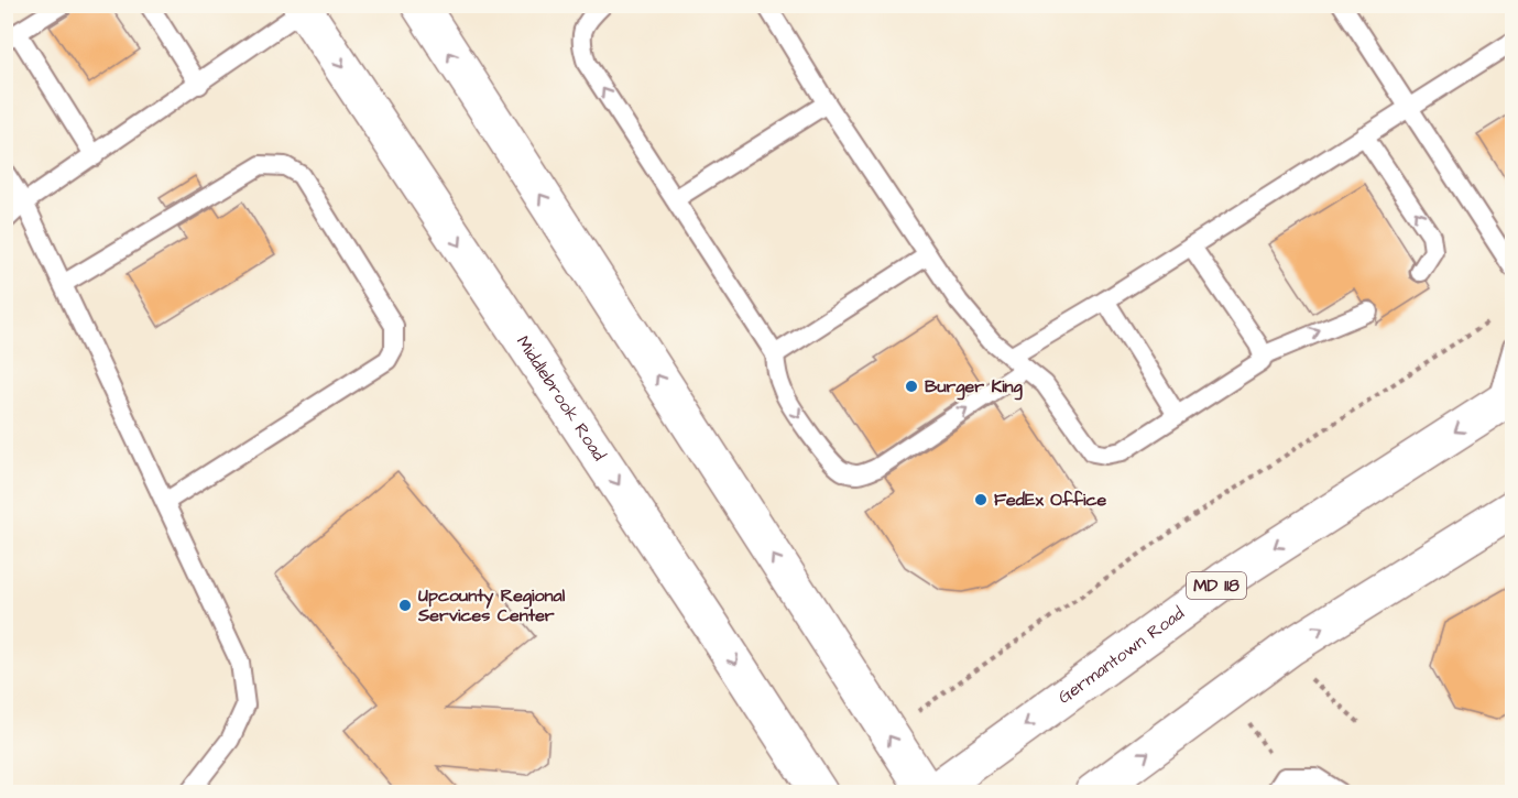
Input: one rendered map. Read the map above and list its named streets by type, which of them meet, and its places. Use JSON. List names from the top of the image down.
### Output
{
  "streets": {
    "main road": ["Middlebrook Road", "MD 118", "Germantown Road"]
  },
  "places": ["Burger King", "FedEx Office", "Upcounty Regional Services Center"]
}
